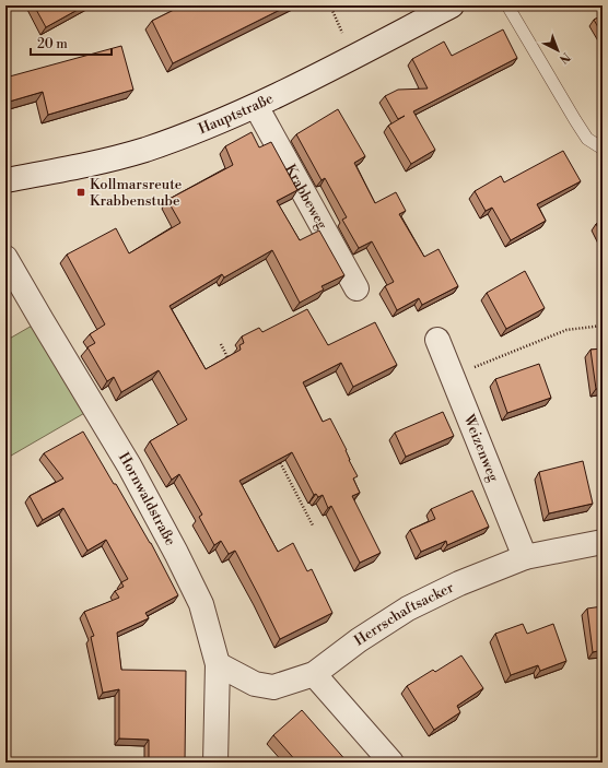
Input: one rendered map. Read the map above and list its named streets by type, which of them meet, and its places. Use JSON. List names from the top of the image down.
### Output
{
  "streets": {
    "street": [
      "Hauptstraße",
      "Krabbeweg",
      "Weizenweg",
      "Hornwaldstraße",
      "Herrschaftsacker"
    ]
  },
  "crossings": [
    ["Hauptstraße", "Krabbeweg"],
    ["Weizenweg", "Herrschaftsacker"],
    ["Hornwaldstraße", "Herrschaftsacker"]
  ],
  "places": {
    "transit": ["Kollmarsreute Krabbenstube"]
  },
  "scale_bar": "20 m",
  "north": "bottom right"
}
